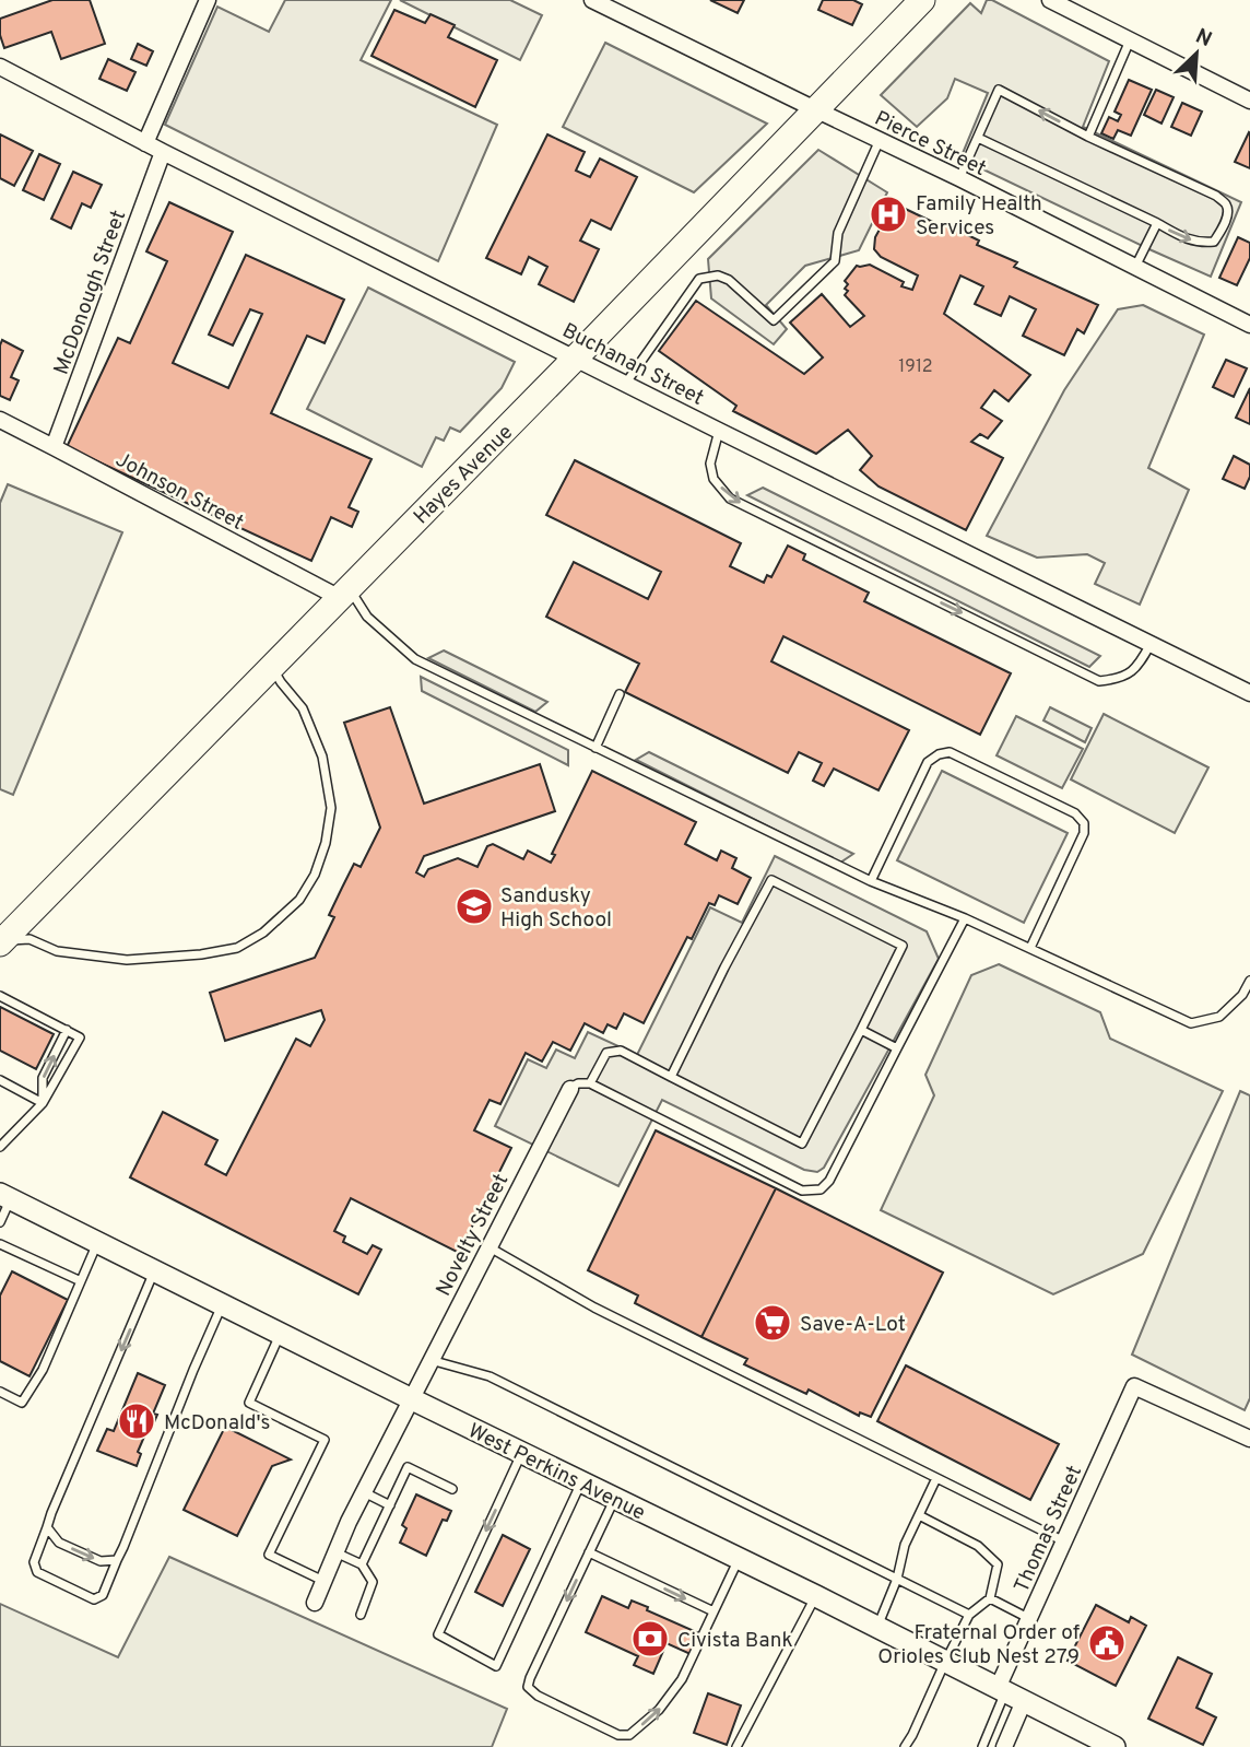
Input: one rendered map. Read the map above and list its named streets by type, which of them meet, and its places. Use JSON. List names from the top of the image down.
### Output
{
  "streets": {
    "main road": ["Hayes Avenue", "West Perkins Avenue"],
    "street": [
      "Pierce Street",
      "McDonough Street",
      "Buchanan Street",
      "Johnson Street",
      "Novelty Street",
      "Thomas Street"
    ]
  },
  "crossings": [
    ["Pierce Street", "Hayes Avenue"],
    ["McDonough Street", "Buchanan Street"],
    ["McDonough Street", "Johnson Street"],
    ["Buchanan Street", "Hayes Avenue"],
    ["Hayes Avenue", "Johnson Street"],
    ["Novelty Street", "West Perkins Avenue"],
    ["West Perkins Avenue", "Thomas Street"]
  ],
  "places": {
    "hospital": ["Family Health Services"],
    "school or university": ["Sandusky High School"],
    "supermarket": ["Save-A-Lot"],
    "restaurant": ["McDonald's"],
    "bank": ["Civista Bank"],
    "public building": ["Fraternal Order of Orioles Club Nest 279"]
  },
  "house_numbers": ["1912"],
  "north": "top right"
}
